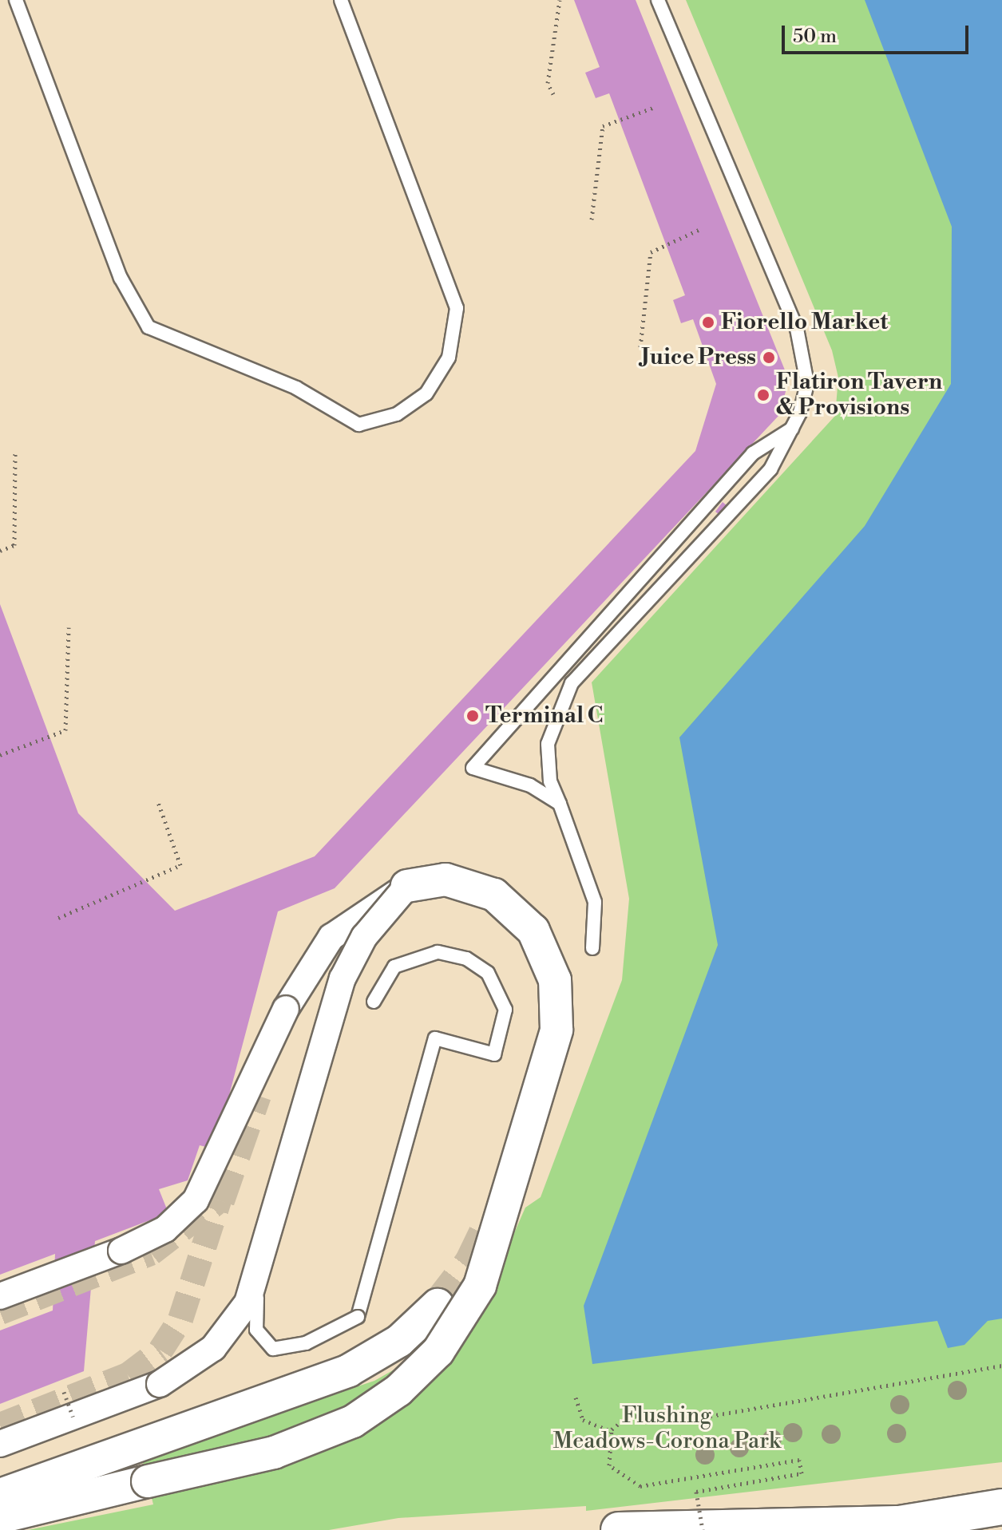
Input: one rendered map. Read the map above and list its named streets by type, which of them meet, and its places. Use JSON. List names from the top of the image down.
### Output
{
  "parks": ["Flushing Meadows-Corona Park"],
  "places": [
    "Fiorello Market",
    "Juice Press",
    "Flatiron Tavern & Provisions",
    "Terminal C"
  ],
  "scale_bar": "50 m"
}
